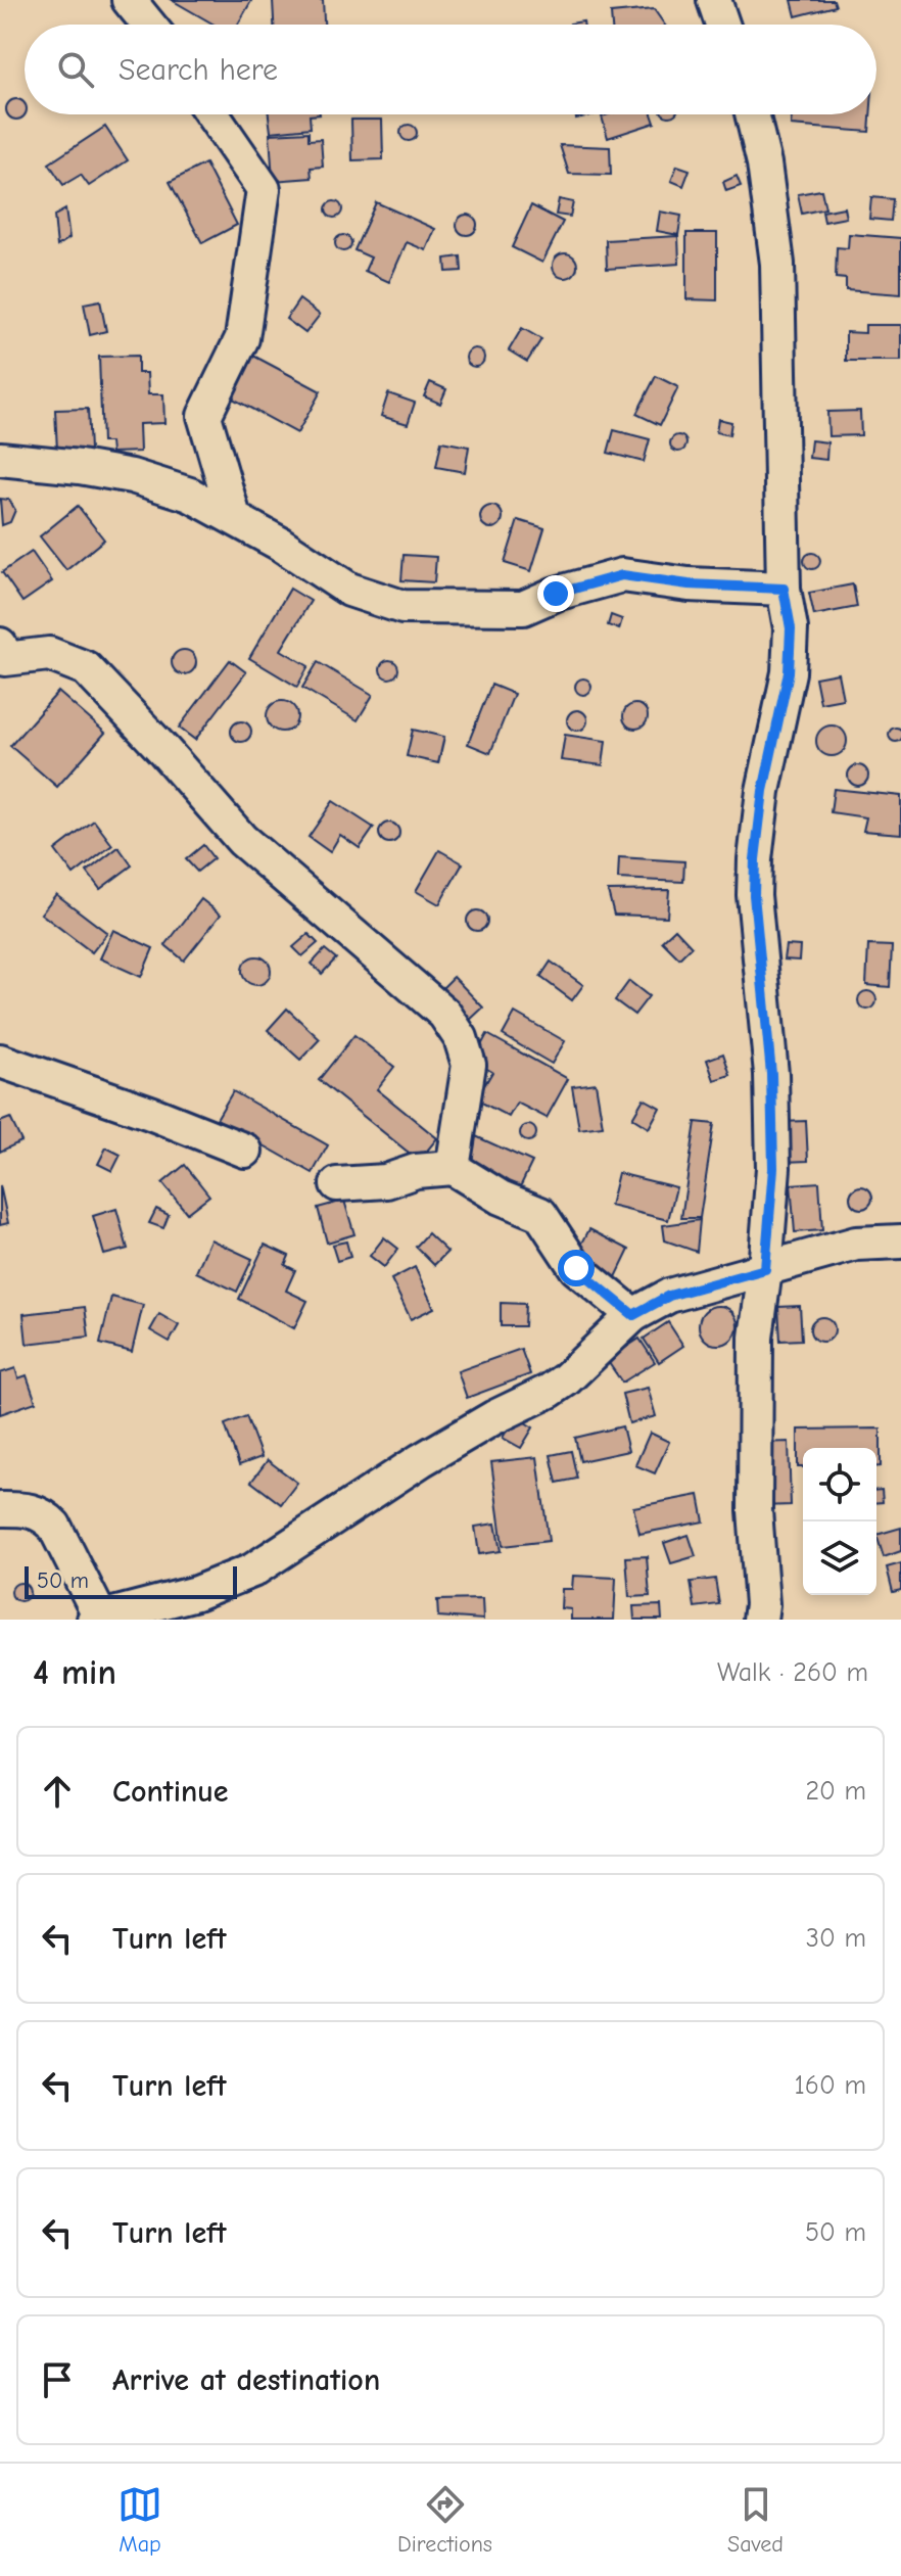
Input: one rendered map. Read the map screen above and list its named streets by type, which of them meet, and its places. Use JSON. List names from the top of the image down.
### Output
{
  "scale_bar": "50 m",
  "page": {
    "search": "Search here",
    "scale": "50 m",
    "heading": ["4 min", "Walk · 260 m"],
    "list": [
      ["Continue", "20 m"],
      ["Turn left", "30 m"],
      ["Turn left", "160 m"],
      ["Turn left", "50 m"],
      "Arrive at destination"
    ],
    "nav": ["Map", "Directions", "Saved"]
  }
}
